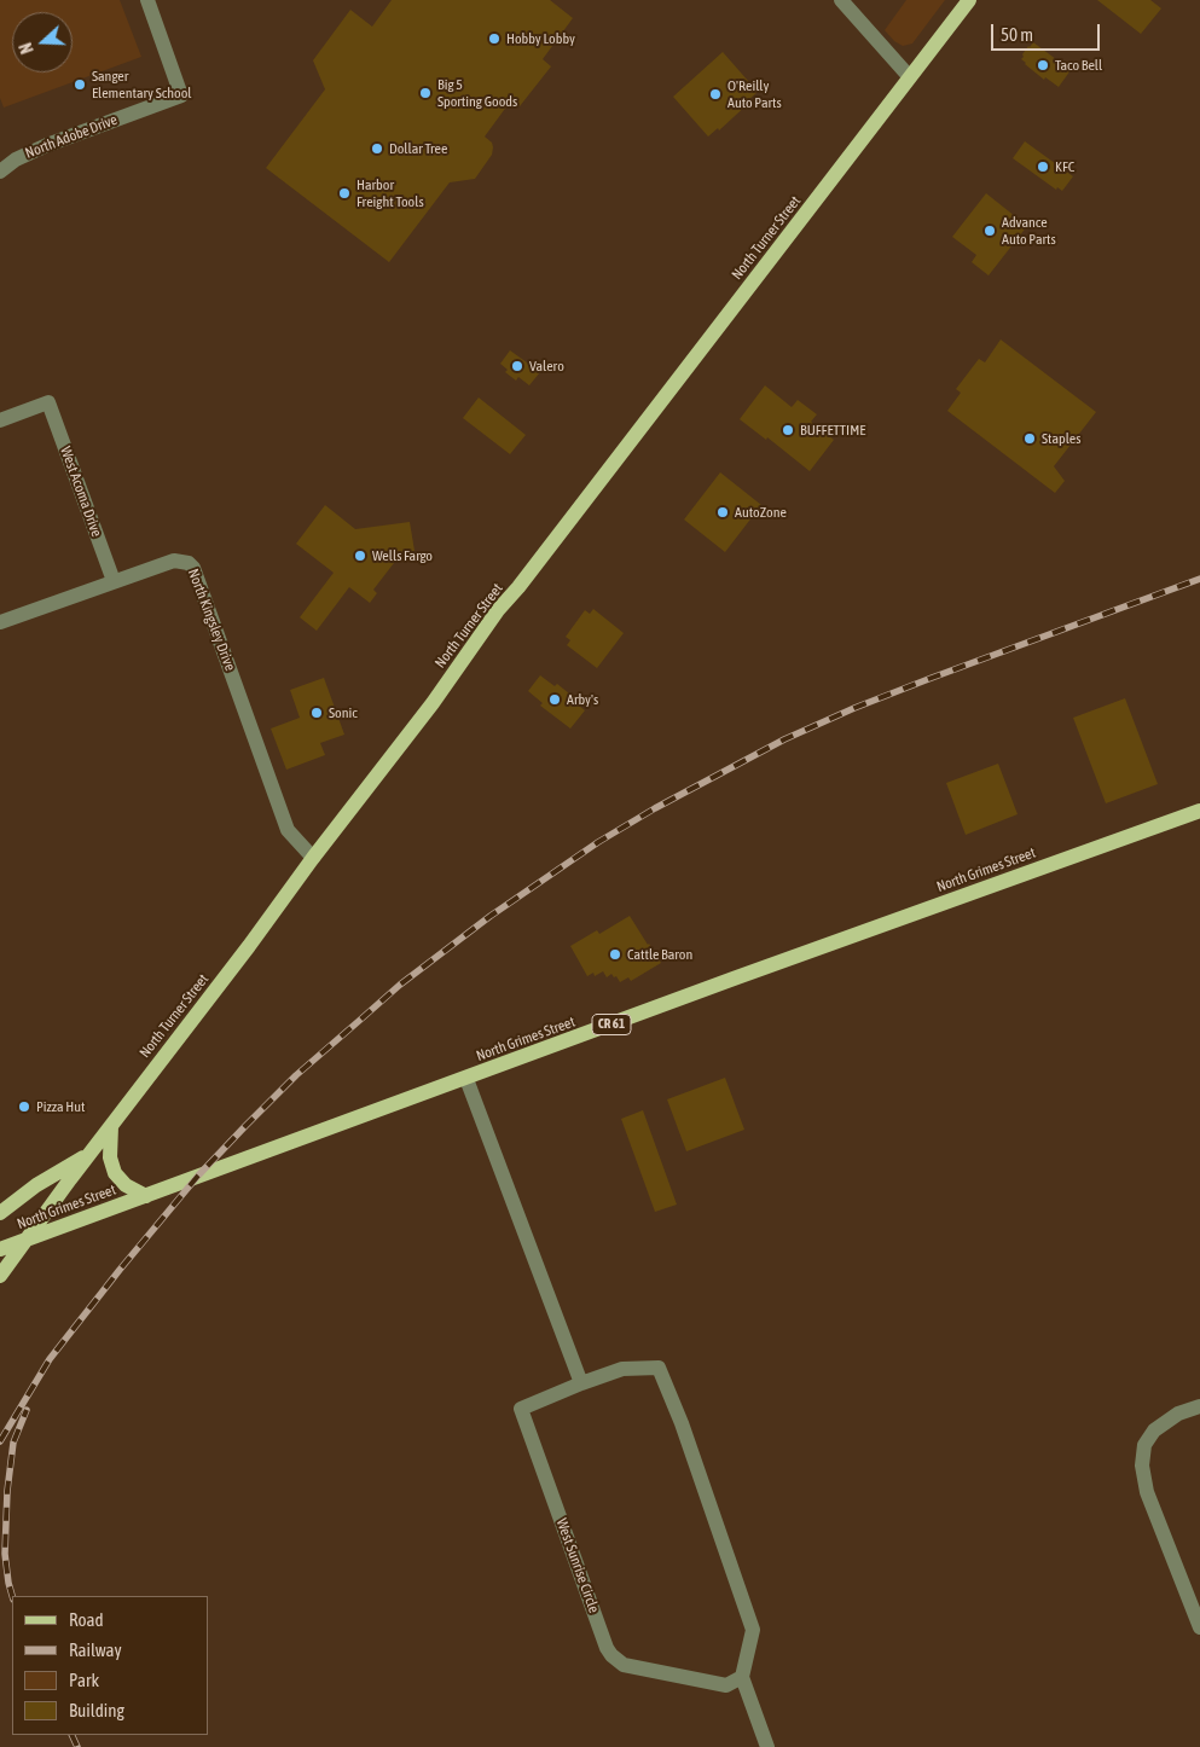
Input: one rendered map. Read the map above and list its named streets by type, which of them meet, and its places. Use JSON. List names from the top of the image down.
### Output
{
  "streets": {
    "main road": ["North Turner Street", "North Grimes Street", "CR 61"],
    "street": [
      "North Adobe Drive",
      "West Acoma Drive",
      "North Kingsley Drive",
      "West Sunrise Circle"
    ]
  },
  "crossings": [
    ["North Turner Street", "North Kingsley Drive"],
    ["North Turner Street", "North Grimes Street"],
    ["West Acoma Drive", "North Kingsley Drive"]
  ],
  "places": [
    "Hobby Lobby",
    "Taco Bell",
    "Sanger Elementary School",
    "Big 5 Sporting Goods",
    "O'Reilly Auto Parts",
    "Dollar Tree",
    "KFC",
    "Harbor Freight Tools",
    "Advance Auto Parts",
    "Valero",
    "BUFFETTIME",
    "Staples",
    "AutoZone",
    "Wells Fargo",
    "Arby's",
    "Sonic",
    "Cattle Baron",
    "Pizza Hut"
  ],
  "legend": [
    "Road",
    "Railway",
    "Park",
    "Building"
  ],
  "scale_bar": "50 m",
  "north": "left"
}
